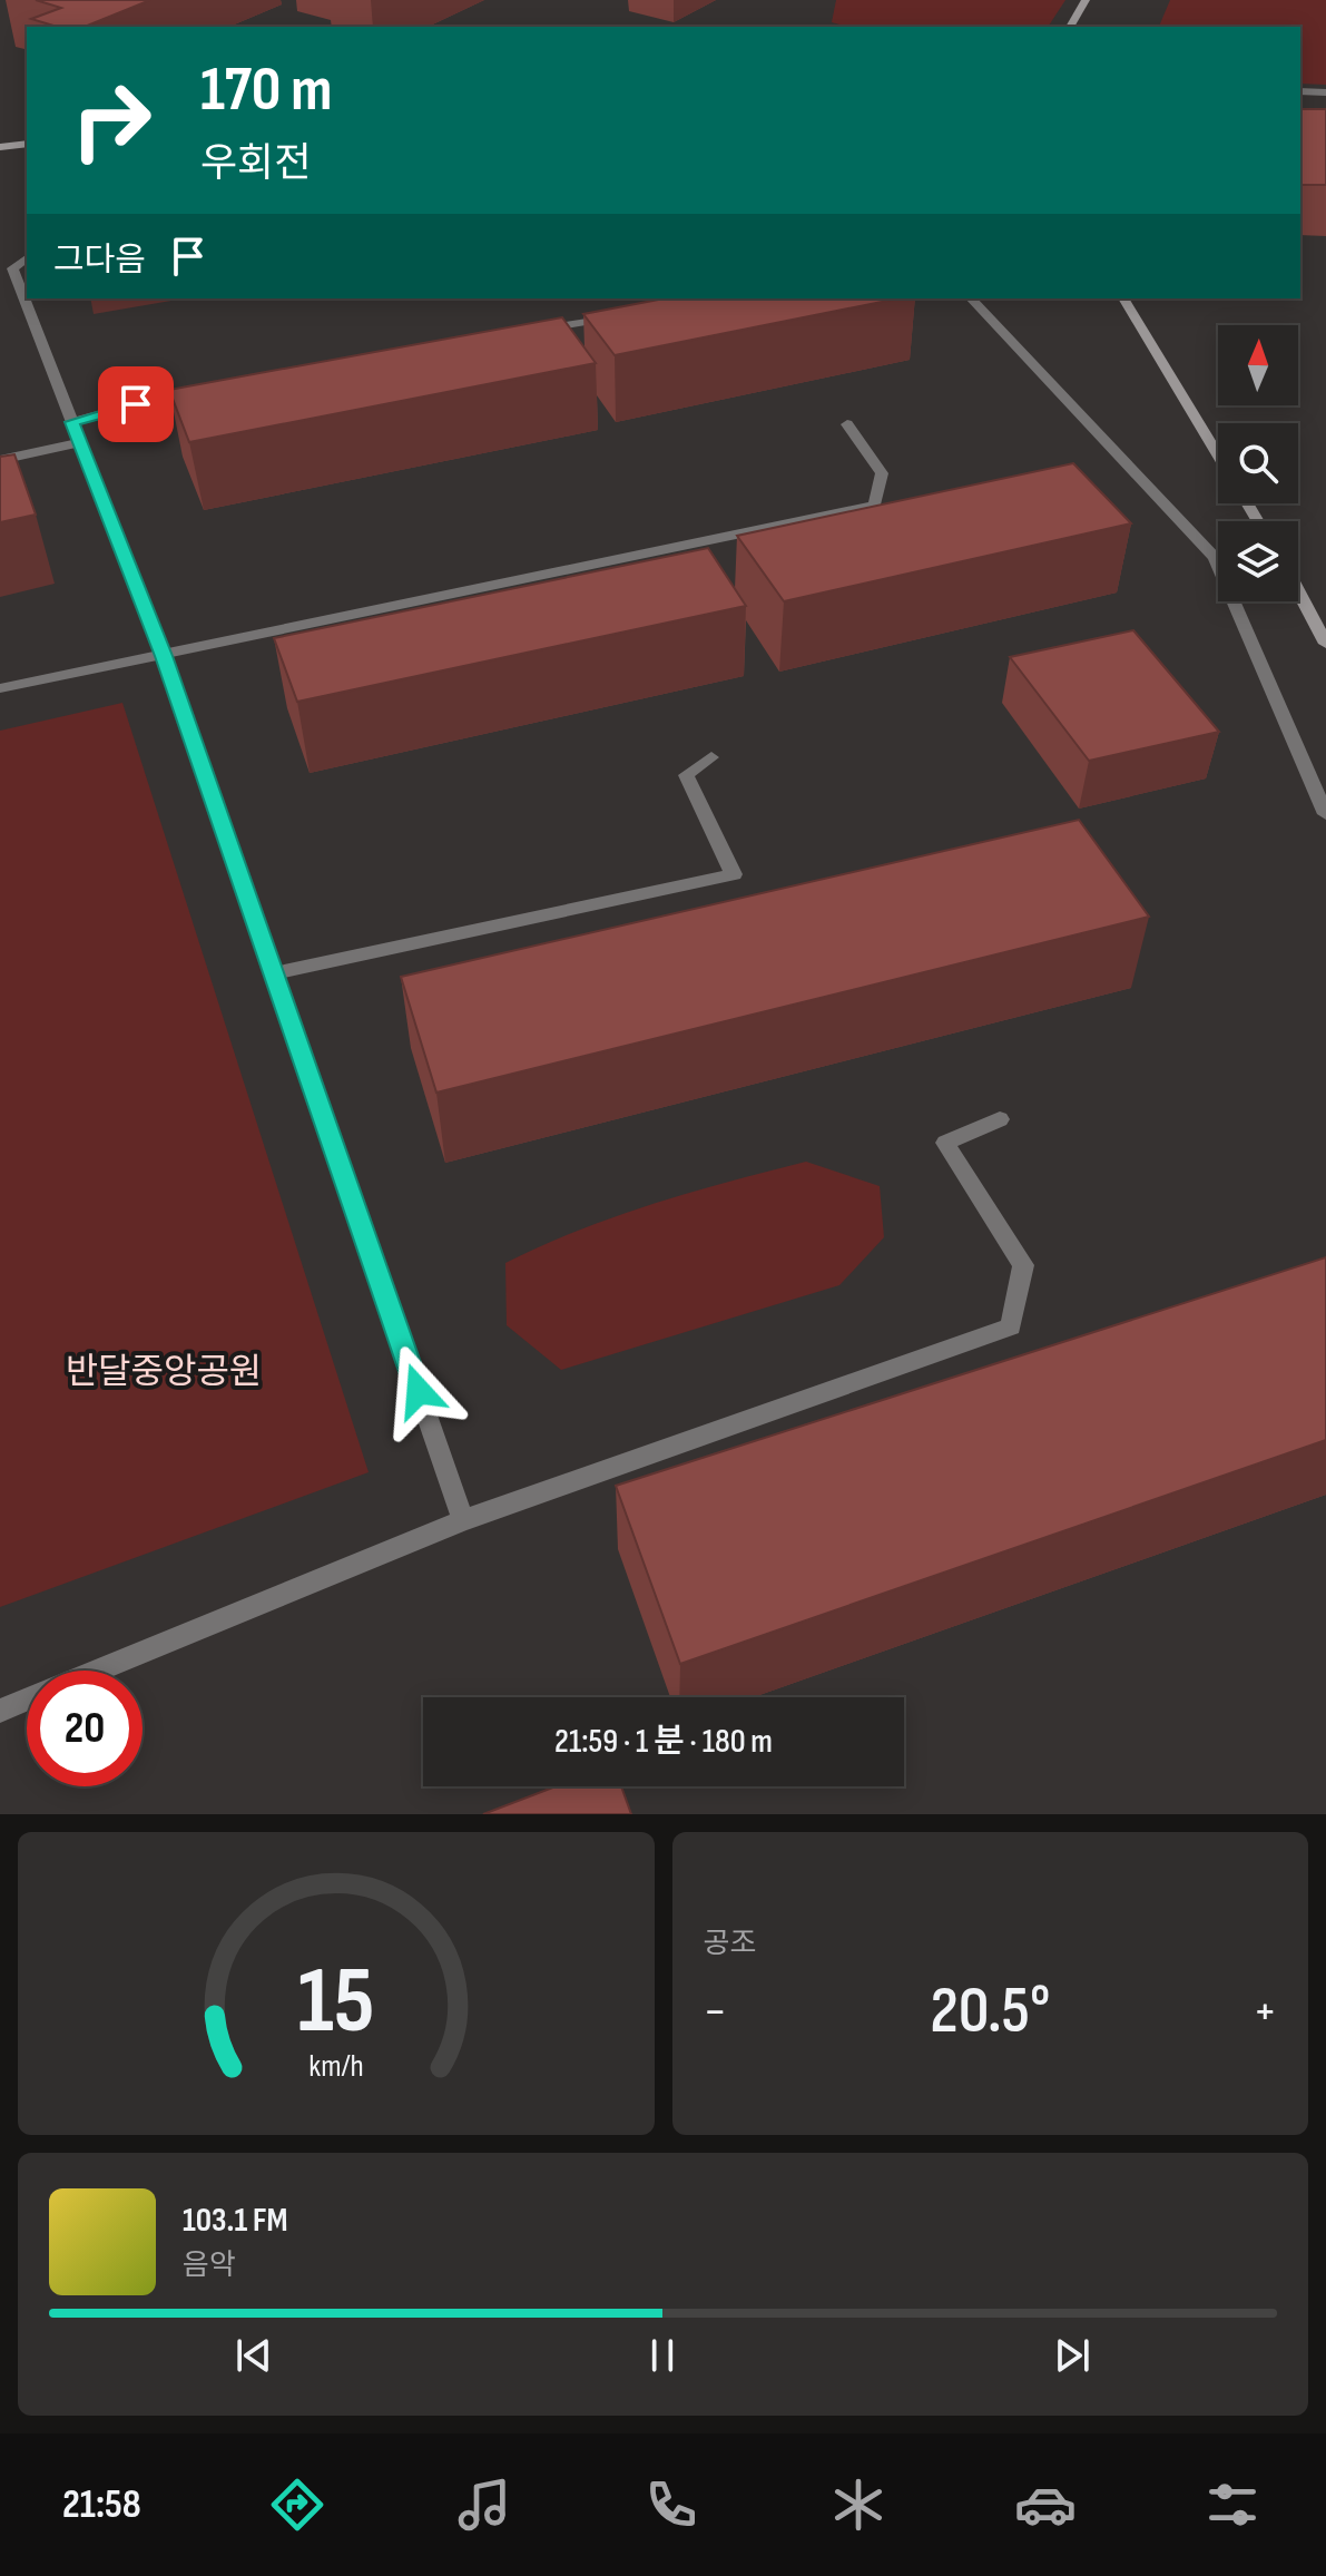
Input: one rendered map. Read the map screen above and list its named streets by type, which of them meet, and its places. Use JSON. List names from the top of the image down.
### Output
{
  "parks": ["반달중앙공원"],
  "north": "top",
  "page": {
    "turn": ["170 m", "우회전"],
    "then": "그다음",
    "limit": "20",
    "trip": "21:59 · 1 분 · 180 m",
    "tile": "공조",
    "heat": ["−", "20.5°", "+"],
    "song": ["103.1 FM", "음악"],
    "tabs": "21:58",
    "gauge": ["15", "km/h"]
  }
}
